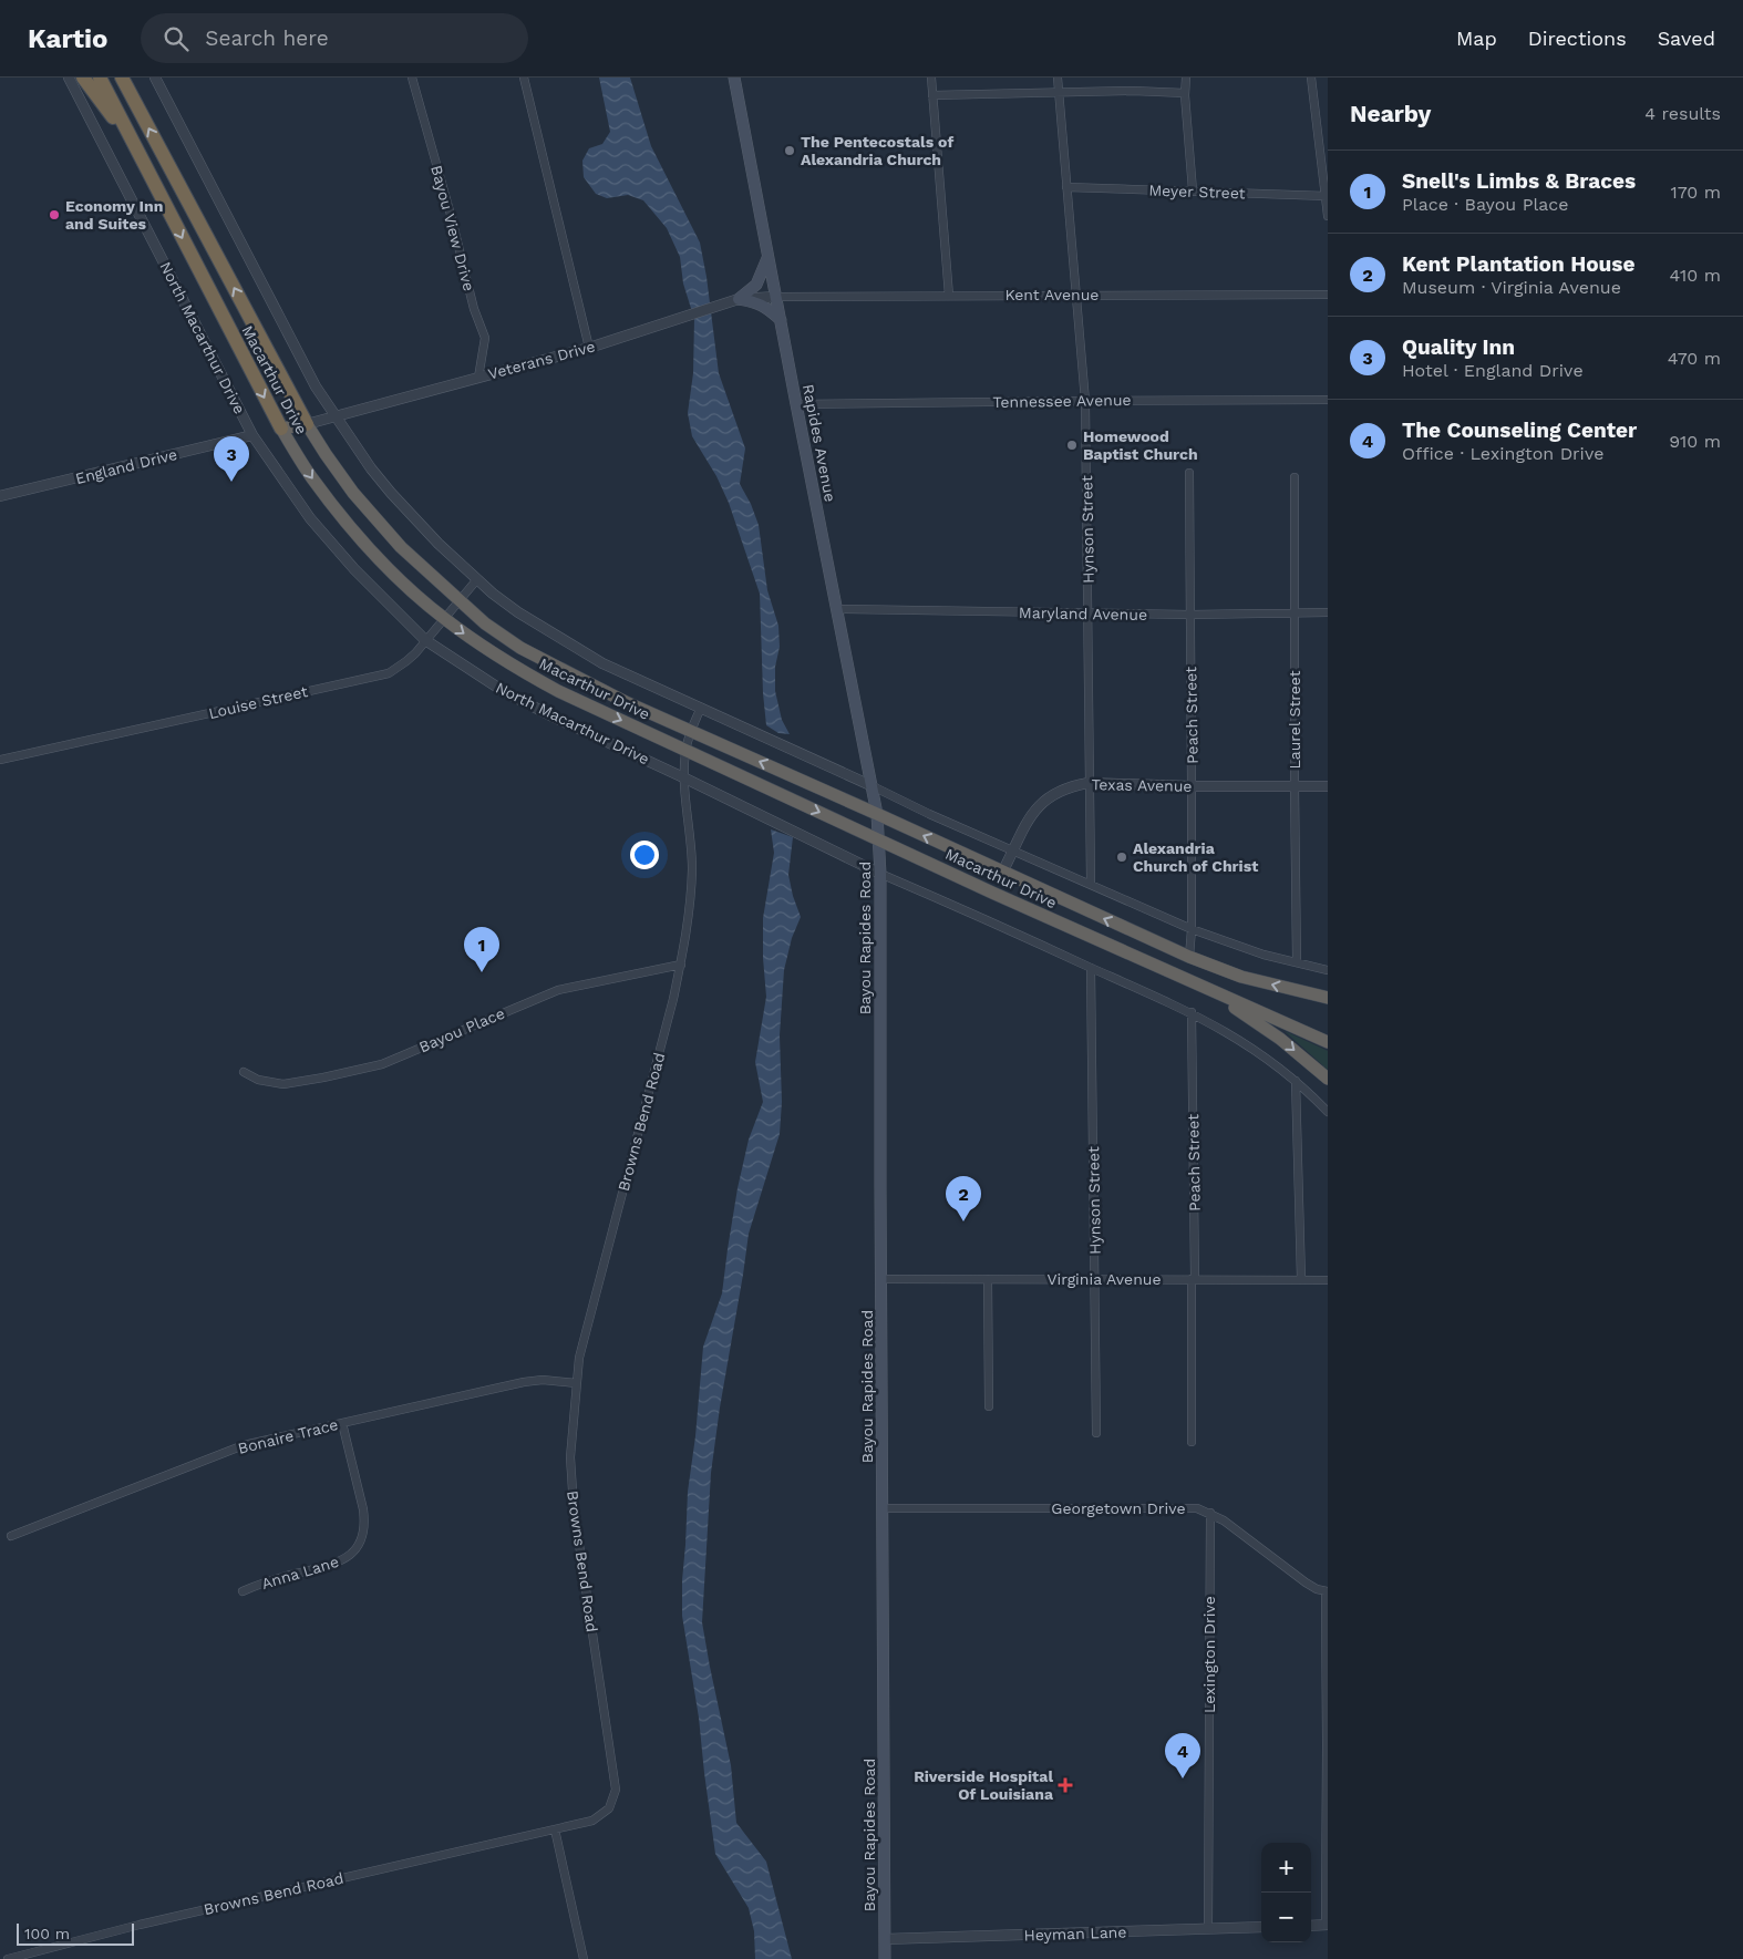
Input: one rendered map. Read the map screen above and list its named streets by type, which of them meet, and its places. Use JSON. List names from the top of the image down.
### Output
{
  "streets": {
    "highway": ["Macarthur Drive"],
    "main road": ["Rapides Avenue", "Bayou Rapides Road"],
    "street": [
      "Meyer Street",
      "Bayou View Drive",
      "Kent Avenue",
      "North Macarthur Drive",
      "Veterans Drive",
      "Tennessee Avenue",
      "England Drive",
      "Hynson Street",
      "Maryland Avenue",
      "Louise Street",
      "Peach Street",
      "Laurel Street",
      "Texas Avenue",
      "Bayou Place",
      "Browns Bend Road",
      "Virginia Avenue",
      "Bonaire Trace",
      "Georgetown Drive",
      "Anna Lane",
      "Lexington Drive",
      "Heyman Lane"
    ]
  },
  "crossings": [
    ["Meyer Street", "Hynson Street"],
    ["Bayou View Drive", "Veterans Drive"],
    ["Kent Avenue", "Veterans Drive"],
    ["Kent Avenue", "Rapides Avenue"],
    ["Kent Avenue", "Hynson Street"],
    ["North Macarthur Drive", "England Drive"],
    ["North Macarthur Drive", "Louise Street"],
    ["North Macarthur Drive", "Bayou Rapides Road"],
    ["North Macarthur Drive", "Browns Bend Road"],
    ["Veterans Drive", "Macarthur Drive"],
    ["Veterans Drive", "Rapides Avenue"],
    ["Macarthur Drive", "Rapides Avenue"],
    ["Macarthur Drive", "Hynson Street"],
    ["Macarthur Drive", "Louise Street"],
    ["Macarthur Drive", "Peach Street"],
    ["Macarthur Drive", "Laurel Street"],
    ["Macarthur Drive", "Texas Avenue"],
    ["Macarthur Drive", "Bayou Rapides Road"],
    ["Macarthur Drive", "Browns Bend Road"],
    ["Tennessee Avenue", "Rapides Avenue"],
    ["Tennessee Avenue", "Hynson Street"],
    ["Rapides Avenue", "Maryland Avenue"],
    ["Rapides Avenue", "Bayou Rapides Road"],
    ["Hynson Street", "Maryland Avenue"],
    ["Hynson Street", "Texas Avenue"],
    ["Hynson Street", "Virginia Avenue"],
    ["Maryland Avenue", "Peach Street"],
    ["Maryland Avenue", "Laurel Street"],
    ["Peach Street", "Texas Avenue"],
    ["Peach Street", "Virginia Avenue"],
    ["Laurel Street", "Texas Avenue"],
    ["Bayou Rapides Road", "Virginia Avenue"],
    ["Bayou Rapides Road", "Georgetown Drive"],
    ["Bayou Rapides Road", "Heyman Lane"],
    ["Bayou Place", "Browns Bend Road"],
    ["Browns Bend Road", "Bonaire Trace"],
    ["Bonaire Trace", "Anna Lane"],
    ["Georgetown Drive", "Lexington Drive"],
    ["Lexington Drive", "Heyman Lane"]
  ],
  "places": {
    "other": [
      "The Pentecostals of Alexandria Church",
      "Economy Inn and Suites",
      "Homewood Baptist Church",
      "Alexandria Church of Christ"
    ],
    "health": ["Riverside Hospital Of Louisiana"]
  },
  "scale_bar": "100 m",
  "page": {
    "header": "Kartio",
    "search": "Search here",
    "nav": ["Map", "Directions", "Saved"],
    "heading": ["Nearby", "4 results"],
    "list": [
      {
        "mark": "1",
        "name": "Snell's Limbs & Braces",
        "note": "Place · Bayou Place",
        "value": "170 m"
      },
      {
        "mark": "2",
        "name": "Kent Plantation House",
        "note": "Museum · Virginia Avenue",
        "value": "410 m"
      },
      {
        "mark": "3",
        "name": "Quality Inn",
        "note": "Hotel · England Drive",
        "value": "470 m"
      },
      {
        "mark": "4",
        "name": "The Counseling Center",
        "note": "Office · Lexington Drive",
        "value": "910 m"
      }
    ],
    "pins": [
      "3",
      "1",
      "2",
      "4"
    ],
    "map_buttons": ["+", "−"],
    "scale": "100 m"
  }
}
